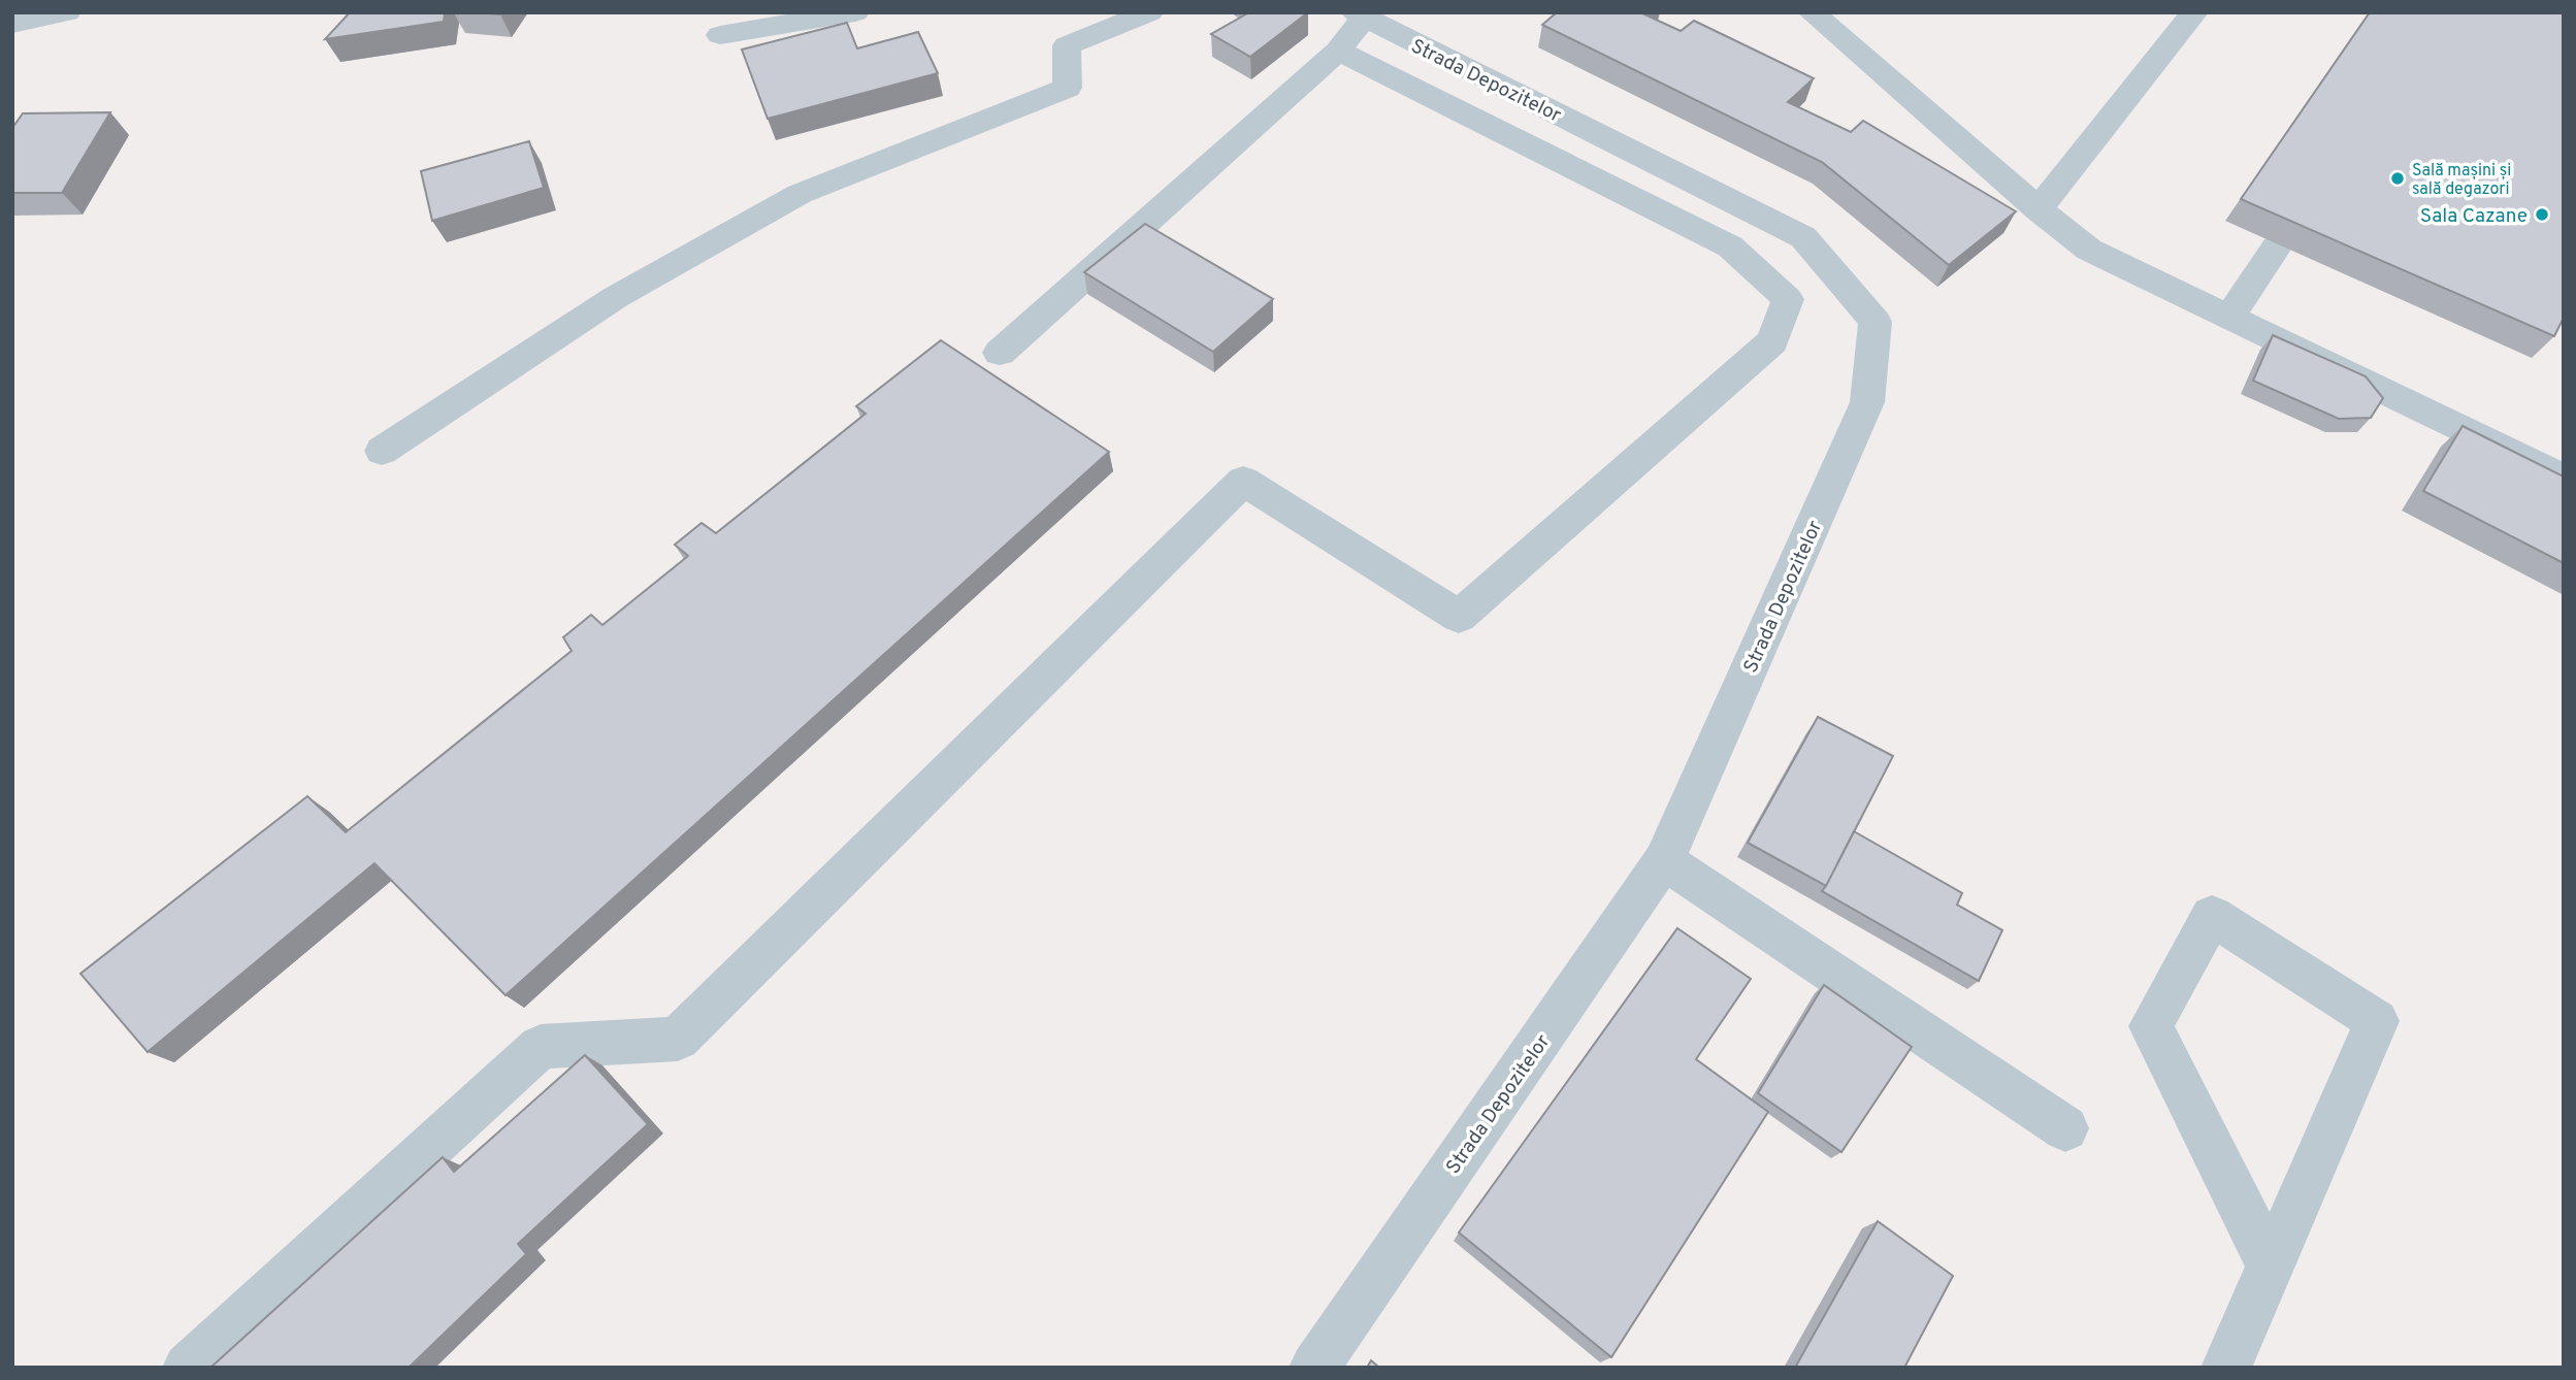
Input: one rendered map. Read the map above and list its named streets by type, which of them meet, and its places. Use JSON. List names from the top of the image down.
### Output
{
  "streets": {
    "lane": ["Strada Depozitelor"]
  },
  "places": ["Sală mașini și sală degazori", "Sala Cazane"]
}
